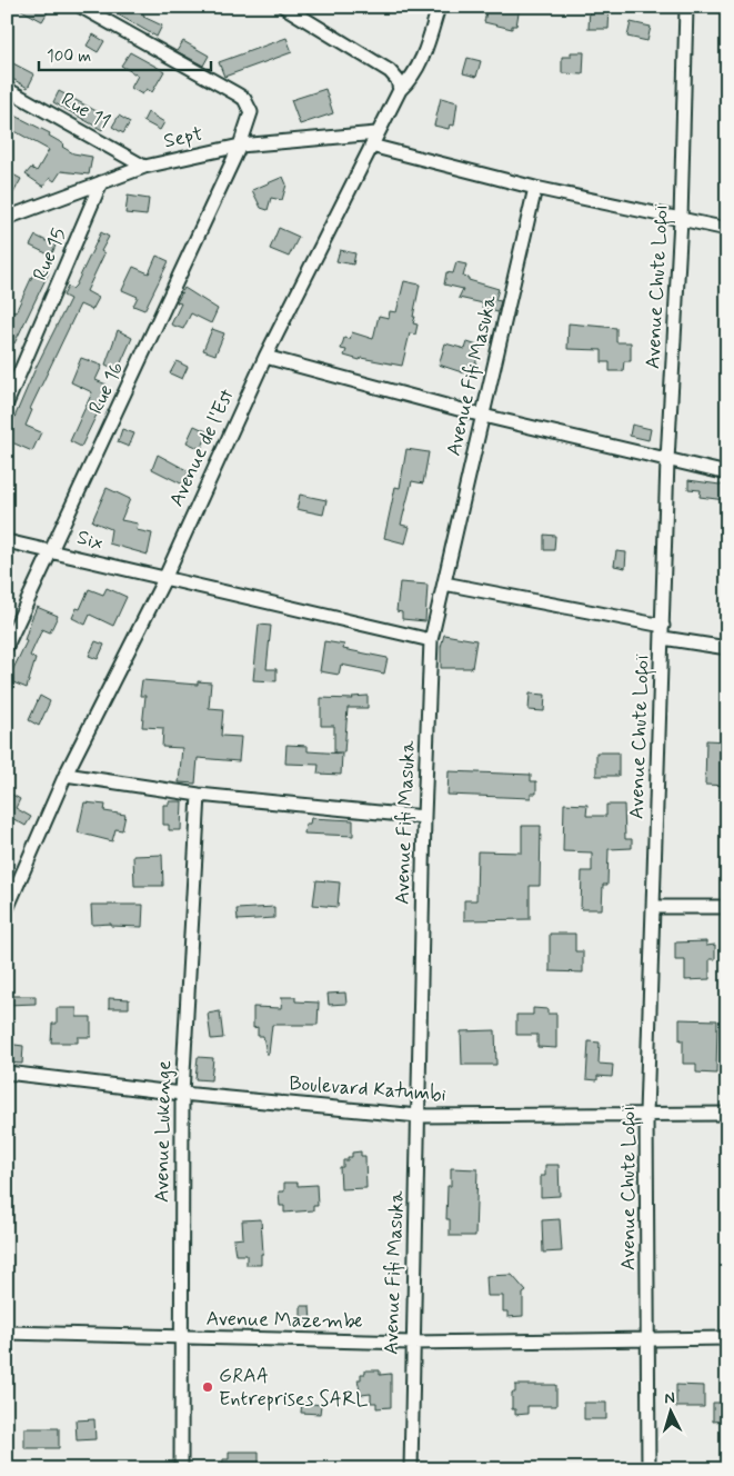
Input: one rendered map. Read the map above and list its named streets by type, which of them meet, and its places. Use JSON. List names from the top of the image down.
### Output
{
  "streets": {
    "street": [
      "Rue 11",
      "Sept",
      "Rue 15",
      "Avenue Chute Lofoï",
      "Avenue Fifi Masuka",
      "Rue 16",
      "Avenue de l'Est",
      "Six",
      "Boulevard Katumbi",
      "Avenue Lukenge",
      "Avenue Mazembe"
    ]
  },
  "crossings": [
    ["Rue 11", "Sept"],
    ["Sept", "Rue 15"],
    ["Sept", "Avenue Chute Lofoï"],
    ["Sept", "Avenue Fifi Masuka"],
    ["Sept", "Rue 16"],
    ["Sept", "Avenue de l'Est"],
    ["Avenue Chute Lofoï", "Boulevard Katumbi"],
    ["Avenue Chute Lofoï", "Avenue Mazembe"],
    ["Avenue Fifi Masuka", "Six"],
    ["Avenue Fifi Masuka", "Boulevard Katumbi"],
    ["Avenue Fifi Masuka", "Avenue Mazembe"],
    ["Rue 16", "Six"],
    ["Avenue de l'Est", "Six"],
    ["Boulevard Katumbi", "Avenue Lukenge"],
    ["Avenue Lukenge", "Avenue Mazembe"]
  ],
  "places": ["GRAA Entreprises SARL"],
  "scale_bar": "100 m",
  "north": "top"
}
